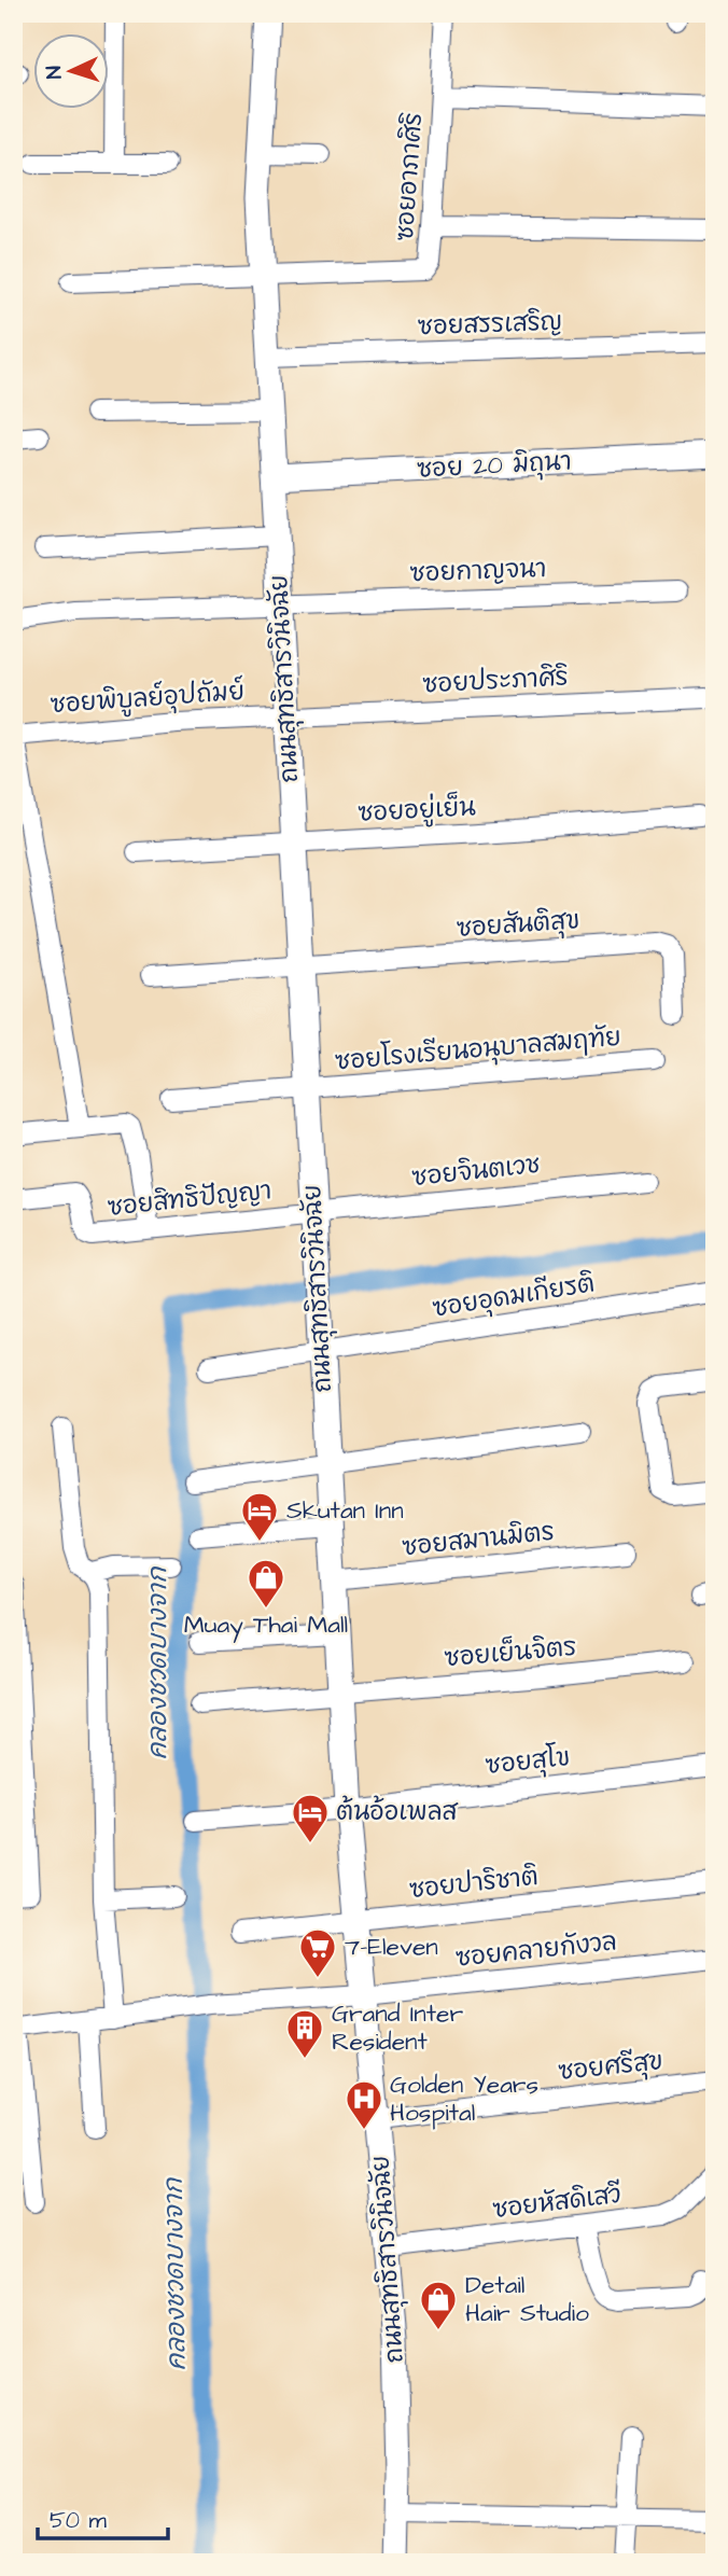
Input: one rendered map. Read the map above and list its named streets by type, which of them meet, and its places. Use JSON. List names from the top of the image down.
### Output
{
  "streets": {
    "street": [
      "ซอยอาภาศิริ",
      "ซอยสรรเสริญ",
      "ซอย 20 มิถุนา",
      "ซอยกาญจนา",
      "ถนนสุทธิสารวินิจฉัย",
      "ซอยประภาศิริ",
      "ซอยพิบูลย์อุปถัมย์",
      "ซอยอยู่เย็น",
      "ซอยสันติสุข",
      "ซอยโรงเรียนอนุบาลสมฤทัย",
      "ซอยจินตเวช",
      "ซอยสิทธิปัญญา",
      "ซอยอุดมเกียรติ",
      "ซอยสมานมิตร",
      "ซอยเย็นจิตร",
      "ซอยสุโข",
      "ซอยปาริชาติ",
      "ซอยคลายกังวล",
      "ซอยศรีสุข",
      "ซอยหัสดิเสวี"
    ]
  },
  "crossings": [
    ["ซอยอาภาศิริ", "ถนนสุทธิสารวินิจฉัย"],
    ["ซอยสรรเสริญ", "ถนนสุทธิสารวินิจฉัย"],
    ["ซอย 20 มิถุนา", "ถนนสุทธิสารวินิจฉัย"],
    ["ซอยกาญจนา", "ถนนสุทธิสารวินิจฉัย"],
    ["ถนนสุทธิสารวินิจฉัย", "ซอยประภาศิริ"],
    ["ถนนสุทธิสารวินิจฉัย", "ซอยพิบูลย์อุปถัมย์"],
    ["ถนนสุทธิสารวินิจฉัย", "ซอยอยู่เย็น"],
    ["ถนนสุทธิสารวินิจฉัย", "ซอยสันติสุข"],
    ["ถนนสุทธิสารวินิจฉัย", "ซอยโรงเรียนอนุบาลสมฤทัย"],
    ["ถนนสุทธิสารวินิจฉัย", "ซอยจินตเวช"],
    ["ถนนสุทธิสารวินิจฉัย", "ซอยสิทธิปัญญา"],
    ["ถนนสุทธิสารวินิจฉัย", "ซอยอุดมเกียรติ"],
    ["ถนนสุทธิสารวินิจฉัย", "ซอยสมานมิตร"],
    ["ถนนสุทธิสารวินิจฉัย", "ซอยเย็นจิตร"],
    ["ถนนสุทธิสารวินิจฉัย", "ซอยสุโข"],
    ["ถนนสุทธิสารวินิจฉัย", "ซอยปาริชาติ"],
    ["ถนนสุทธิสารวินิจฉัย", "ซอยคลายกังวล"],
    ["ถนนสุทธิสารวินิจฉัย", "ซอยศรีสุข"],
    ["ถนนสุทธิสารวินิจฉัย", "ซอยหัสดิเสวี"],
    ["ซอยประภาศิริ", "ซอยพิบูลย์อุปถัมย์"],
    ["ซอยจินตเวช", "ซอยสิทธิปัญญา"]
  ],
  "water": ["คลองชวดบางจาก"],
  "places": {
    "hotel": ["Skutan Inn", "ต้นอ้อเพลส"],
    "shop": ["Muay Thai Mall", "Detail Hair Studio"],
    "supermarket": ["7-Eleven"],
    "building": ["Grand Inter Resident"],
    "hospital": ["Golden Years Hospital"]
  },
  "scale_bar": "50 m",
  "north": "left"
}
